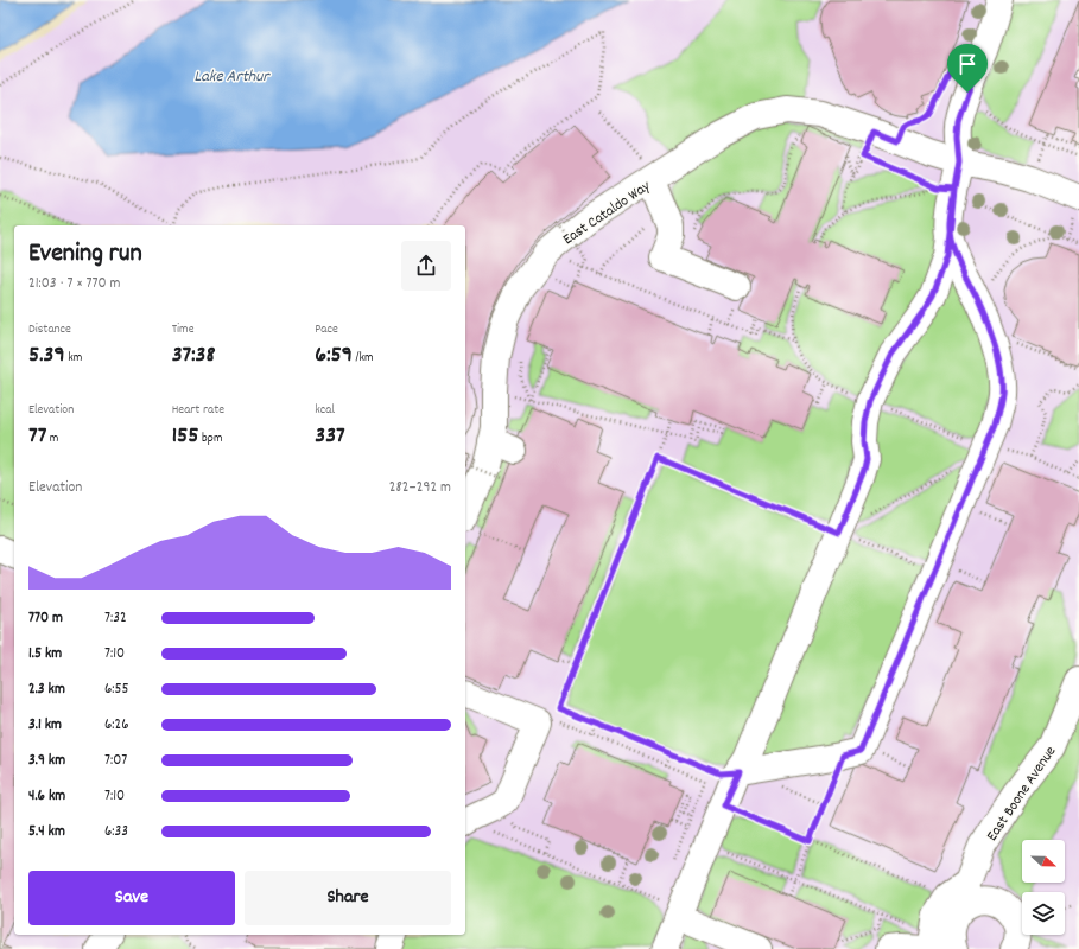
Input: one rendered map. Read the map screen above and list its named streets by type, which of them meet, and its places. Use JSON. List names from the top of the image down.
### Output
{
  "streets": {
    "street": ["East Cataldo Way", "East Boone Avenue"]
  },
  "water": ["Lake Arthur"],
  "north": "right",
  "page": {
    "heading": ["Evening run", "21:03 · 7 × 770 m"],
    "stats": [
      ["Distance", "5.39 km"],
      ["Time", "37:38"],
      ["Pace", "6:59 /km"],
      ["Elevation", "77 m"],
      ["Heart rate", "155 bpm"],
      ["kcal", "337"]
    ],
    "chart": ["Elevation", "282–292 m"],
    "list": [
      {
        "name": "770 m",
        "note": "7:32"
      },
      {
        "name": "1.5 km",
        "note": "7:10"
      },
      {
        "name": "2.3 km",
        "note": "6:55"
      },
      {
        "name": "3.1 km",
        "note": "6:26"
      },
      {
        "name": "3.9 km",
        "note": "7:07"
      },
      {
        "name": "4.6 km",
        "note": "7:10"
      },
      {
        "name": "5.4 km",
        "note": "6:33"
      }
    ],
    "buttons": ["Save", "Share"]
  }
}
